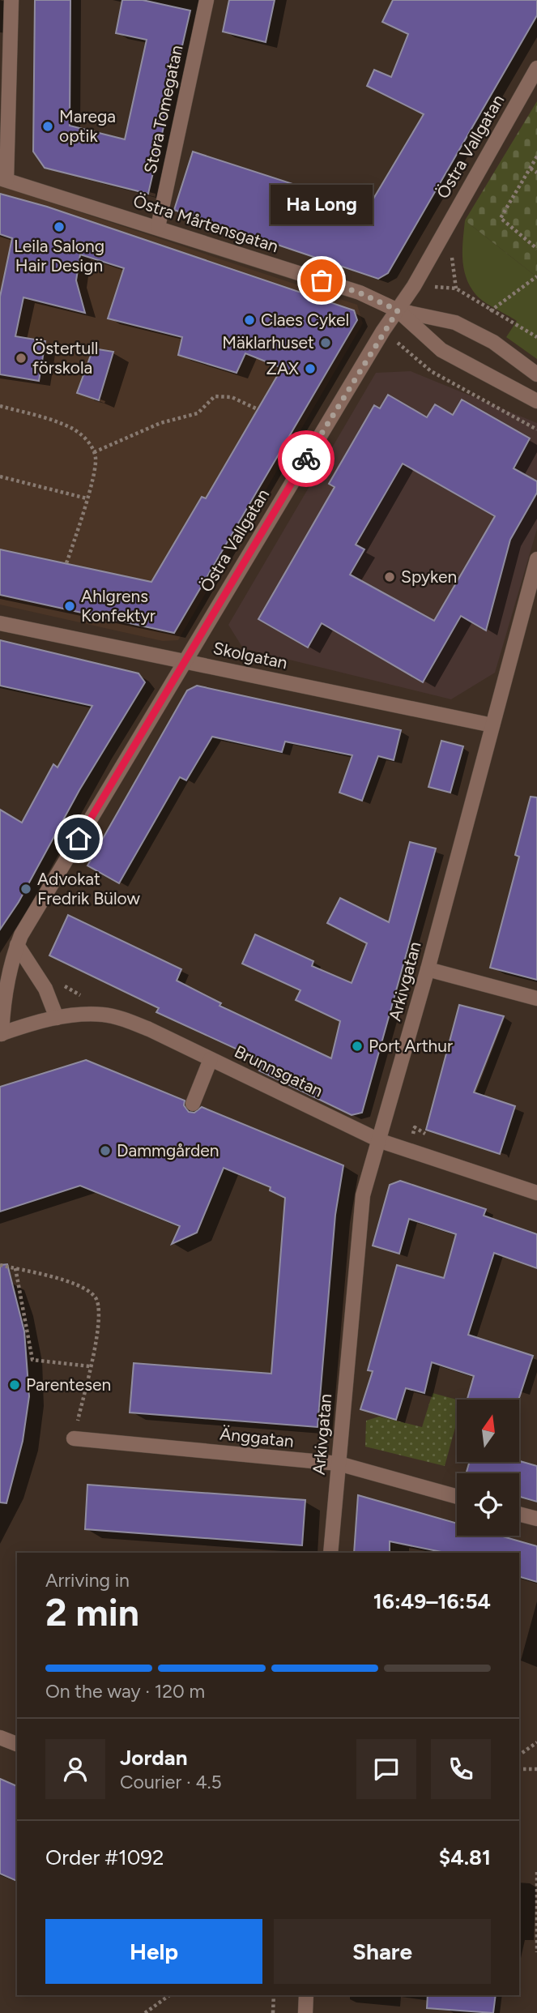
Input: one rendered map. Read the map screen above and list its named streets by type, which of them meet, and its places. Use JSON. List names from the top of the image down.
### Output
{
  "streets": {
    "street": [
      "Stora Tomegatan",
      "Östra Vallgatan",
      "Östra Mårtensgatan",
      "Skolgatan",
      "Arkivgatan",
      "Brunnsgatan",
      "Änggatan"
    ]
  },
  "crossings": [
    ["Stora Tomegatan", "Östra Mårtensgatan"],
    ["Östra Vallgatan", "Östra Mårtensgatan"],
    ["Östra Vallgatan", "Skolgatan"],
    ["Östra Vallgatan", "Brunnsgatan"],
    ["Skolgatan", "Arkivgatan"],
    ["Arkivgatan", "Brunnsgatan"],
    ["Arkivgatan", "Änggatan"]
  ],
  "places": [
    "Marega optik",
    "Leila Salong Hair Design",
    "Ha Long",
    "Claes Cykel",
    "Mäklarhuset",
    "Östertull förskola",
    "ZAX",
    "Spyken",
    "Ahlgrens Konfektyr",
    "Advokat Fredrik Bülow",
    "Port Arthur",
    "Dammgården",
    "Parentesen"
  ],
  "north": "top",
  "page": {
    "bubble": "Ha Long",
    "heading": ["2 min", "Arriving in", "16:49–16:54"],
    "panel": [
      "Jordan",
      "Courier · 4.5",
      "Order #1092",
      "$4.81"
    ],
    "bar": "On the way · 120 m",
    "buttons": ["Help", "Share"]
  }
}
